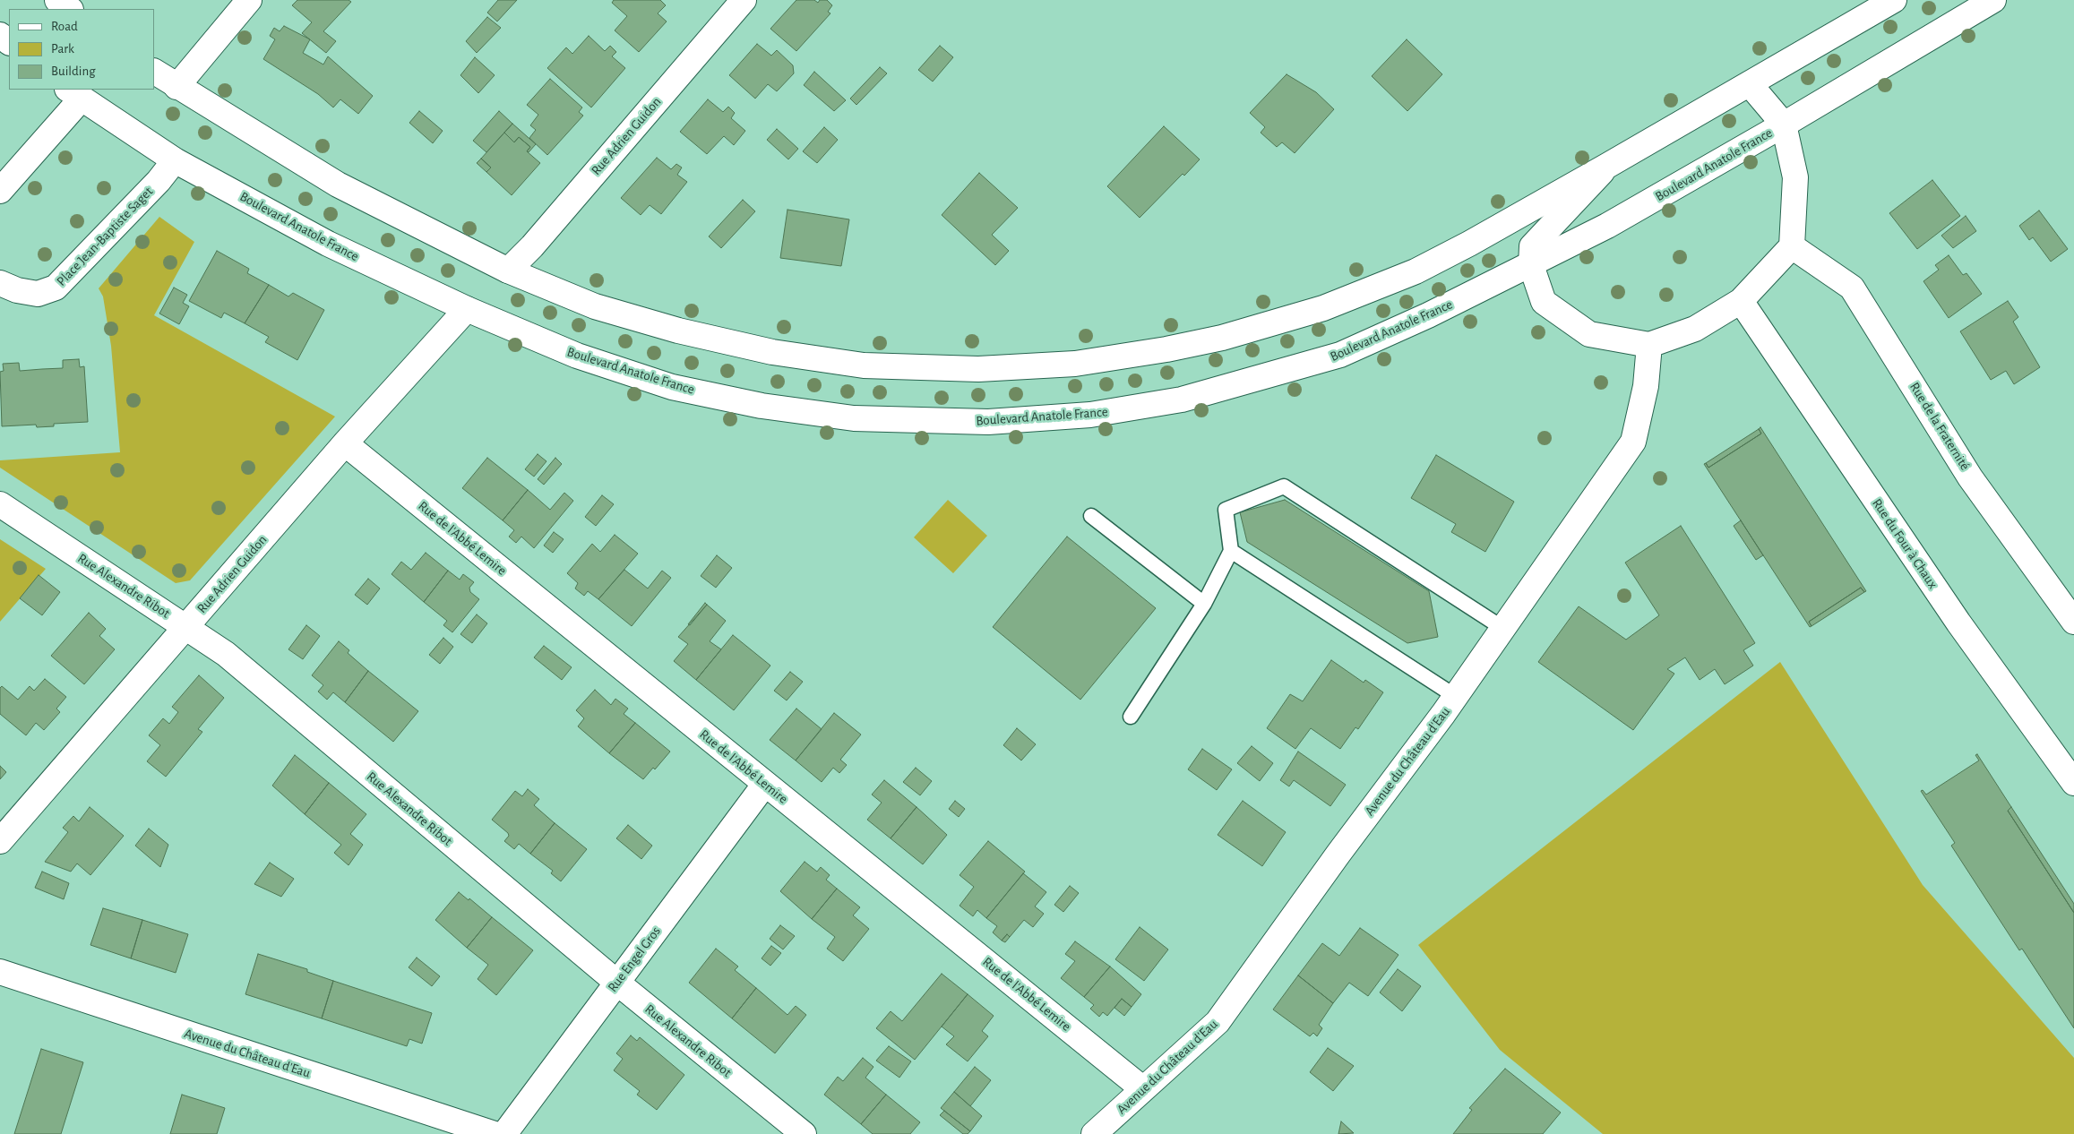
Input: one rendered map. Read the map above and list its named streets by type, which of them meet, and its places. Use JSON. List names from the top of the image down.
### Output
{
  "streets": {
    "street": [
      "Rue Adrien Guidon",
      "Boulevard Anatole France",
      "Place Jean-Baptiste Saget",
      "Rue de la Fraternité",
      "Rue de l'Abbé Lemire",
      "Rue du Four à Chaux",
      "Rue Alexandre Ribot",
      "Avenue du Château d'Eau",
      "Rue Engel Gros"
    ]
  },
  "crossings": [
    ["Rue Adrien Guidon", "Boulevard Anatole France"],
    ["Rue Adrien Guidon", "Rue de l'Abbé Lemire"],
    ["Rue Adrien Guidon", "Rue Alexandre Ribot"],
    ["Boulevard Anatole France", "Place Jean-Baptiste Saget"],
    ["Rue de l'Abbé Lemire", "Avenue du Château d'Eau"],
    ["Rue de l'Abbé Lemire", "Rue Engel Gros"],
    ["Rue Alexandre Ribot", "Rue Engel Gros"]
  ],
  "legend": ["Road", "Park", "Building"]
}
